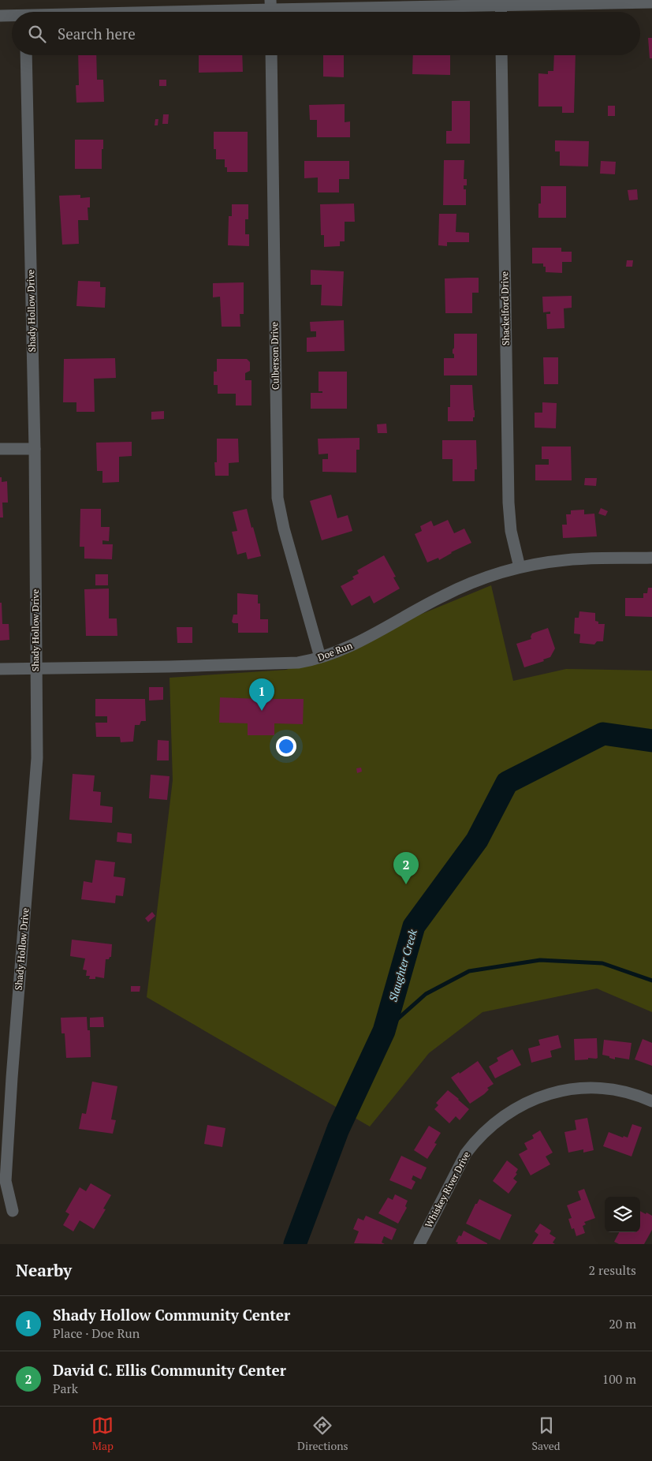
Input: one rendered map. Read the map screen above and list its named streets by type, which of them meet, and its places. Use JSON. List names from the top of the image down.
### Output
{
  "streets": {
    "street": [
      "Shackelford Drive",
      "Shady Hollow Drive",
      "Culberson Drive",
      "Doe Run",
      "Whiskey River Drive"
    ]
  },
  "crossings": [
    ["Shackelford Drive", "Doe Run"],
    ["Shady Hollow Drive", "Doe Run"],
    ["Culberson Drive", "Doe Run"]
  ],
  "water": ["Slaughter Creek"],
  "page": {
    "search": "Search here",
    "pins": ["1", "2"],
    "heading": ["Nearby", "2 results"],
    "list": [
      {
        "mark": "1",
        "name": "Shady Hollow Community Center",
        "note": "Place · Doe Run",
        "value": "20 m"
      },
      {
        "mark": "2",
        "name": "David C. Ellis Community Center",
        "note": "Park",
        "value": "100 m"
      }
    ],
    "nav": ["Map", "Directions", "Saved"]
  }
}
